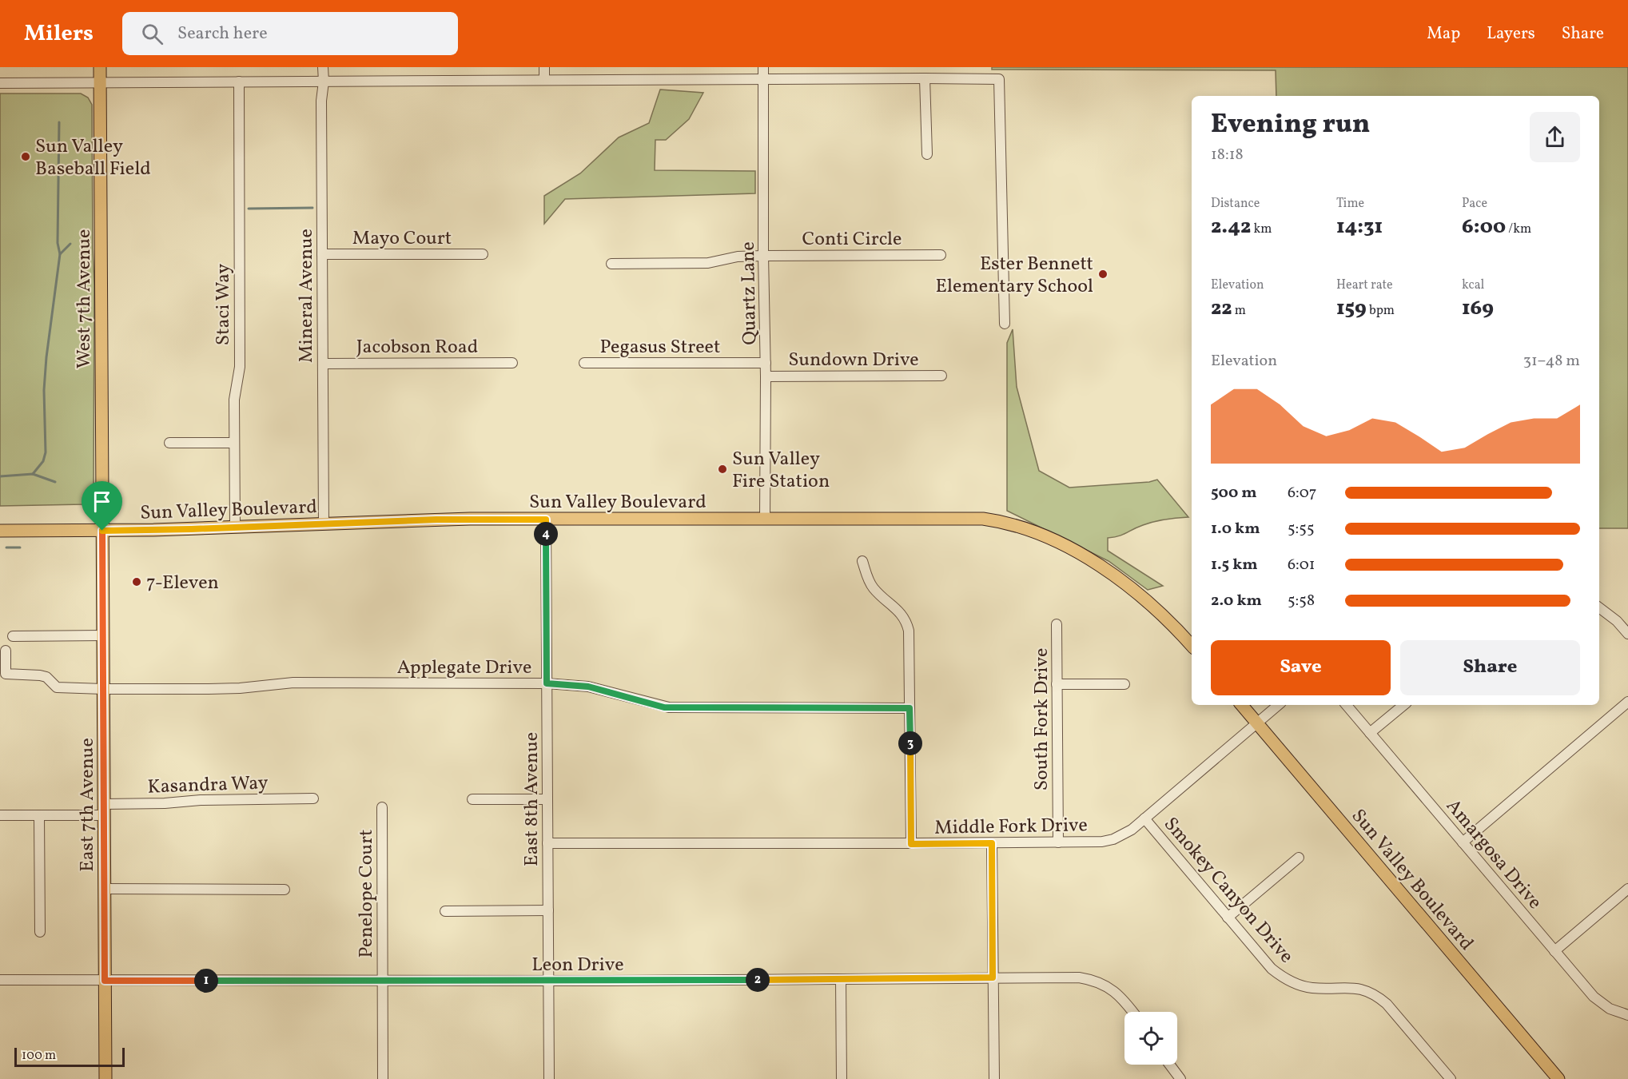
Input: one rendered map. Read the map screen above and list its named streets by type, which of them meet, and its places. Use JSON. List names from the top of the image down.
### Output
{
  "streets": {
    "main road": ["West 7th Avenue", "Sun Valley Boulevard", "East 7th Avenue"],
    "street": [
      "Mayo Court",
      "Conti Circle",
      "Quartz Lane",
      "Mineral Avenue",
      "Staci Way",
      "Jacobson Road",
      "Pegasus Street",
      "Sundown Drive",
      "Applegate Drive",
      "South Fork Drive",
      "Kasandra Way",
      "East 8th Avenue",
      "Middle Fork Drive",
      "Amargosa Drive",
      "Smokey Canyon Drive",
      "Penelope Court",
      "Leon Drive"
    ]
  },
  "crossings": [
    ["Mayo Court", "Mineral Avenue"],
    ["Conti Circle", "Quartz Lane"],
    ["Quartz Lane", "Pegasus Street"],
    ["Quartz Lane", "Sundown Drive"],
    ["Quartz Lane", "Sun Valley Boulevard"],
    ["Mineral Avenue", "Jacobson Road"],
    ["Mineral Avenue", "Sun Valley Boulevard"],
    ["West 7th Avenue", "Sun Valley Boulevard"],
    ["West 7th Avenue", "East 7th Avenue"],
    ["Staci Way", "Sun Valley Boulevard"],
    ["Sun Valley Boulevard", "East 8th Avenue"],
    ["Sun Valley Boulevard", "East 7th Avenue"],
    ["Sun Valley Boulevard", "Middle Fork Drive"],
    ["Applegate Drive", "East 8th Avenue"],
    ["Applegate Drive", "East 7th Avenue"],
    ["South Fork Drive", "Middle Fork Drive"],
    ["Kasandra Way", "East 7th Avenue"],
    ["East 8th Avenue", "Middle Fork Drive"],
    ["East 8th Avenue", "Leon Drive"],
    ["East 7th Avenue", "Leon Drive"],
    ["Middle Fork Drive", "Smokey Canyon Drive"],
    ["Penelope Court", "Leon Drive"]
  ],
  "places": [
    "Sun Valley Baseball Field",
    "Ester Bennett Elementary School",
    "Sun Valley Fire Station",
    "7-Eleven"
  ],
  "scale_bar": "100 m",
  "page": {
    "header": "Milers",
    "search": "Search here",
    "nav": ["Map", "Layers", "Share"],
    "heading": ["Evening run", "18:18"],
    "stats": [
      ["Distance", "2.42 km"],
      ["Time", "14:31"],
      ["Pace", "6:00 /km"],
      ["Elevation", "22 m"],
      ["Heart rate", "159 bpm"],
      ["kcal", "169"]
    ],
    "chart": ["Elevation", "31–48 m"],
    "list": [
      {
        "name": "500 m",
        "note": "6:07"
      },
      {
        "name": "1.0 km",
        "note": "5:55"
      },
      {
        "name": "1.5 km",
        "note": "6:01"
      },
      {
        "name": "2.0 km",
        "note": "5:58"
      }
    ],
    "pins": [
      "4",
      "3",
      "2",
      "1"
    ],
    "buttons": ["Save", "Share"],
    "scale": "100 m"
  }
}
